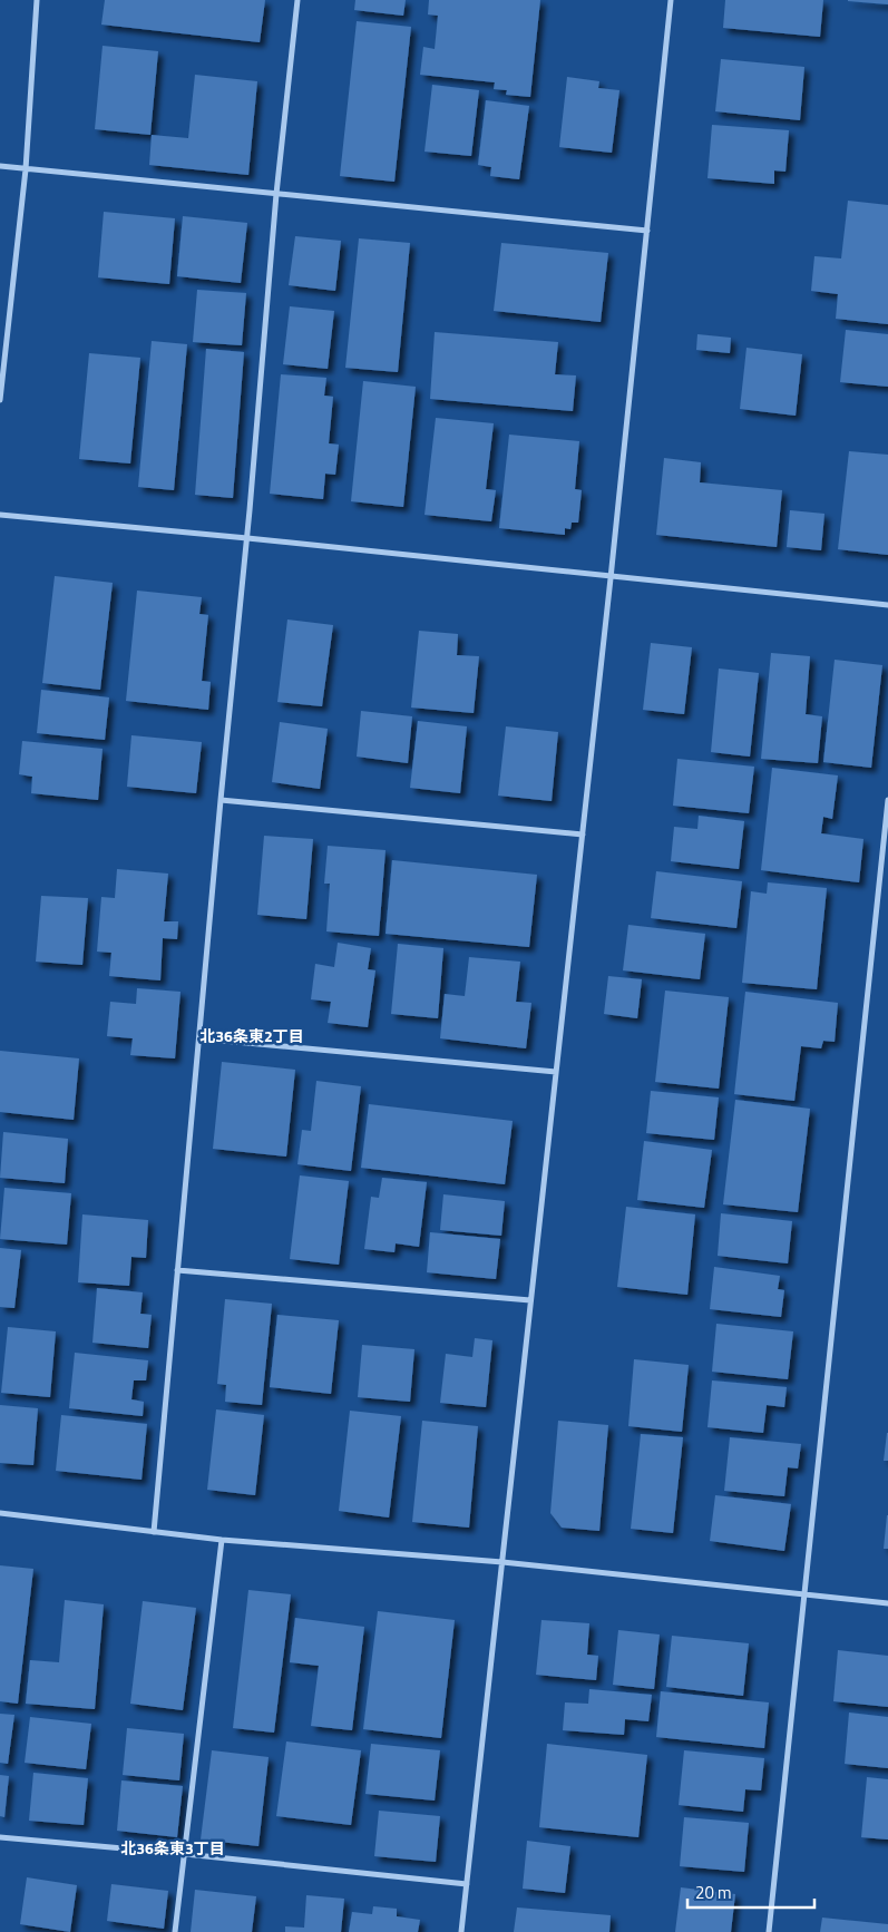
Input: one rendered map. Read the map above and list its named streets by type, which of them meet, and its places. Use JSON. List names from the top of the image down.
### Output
{
  "districts": ["北36条東2丁目", "北36条東3丁目"],
  "scale_bar": "20 m"
}
